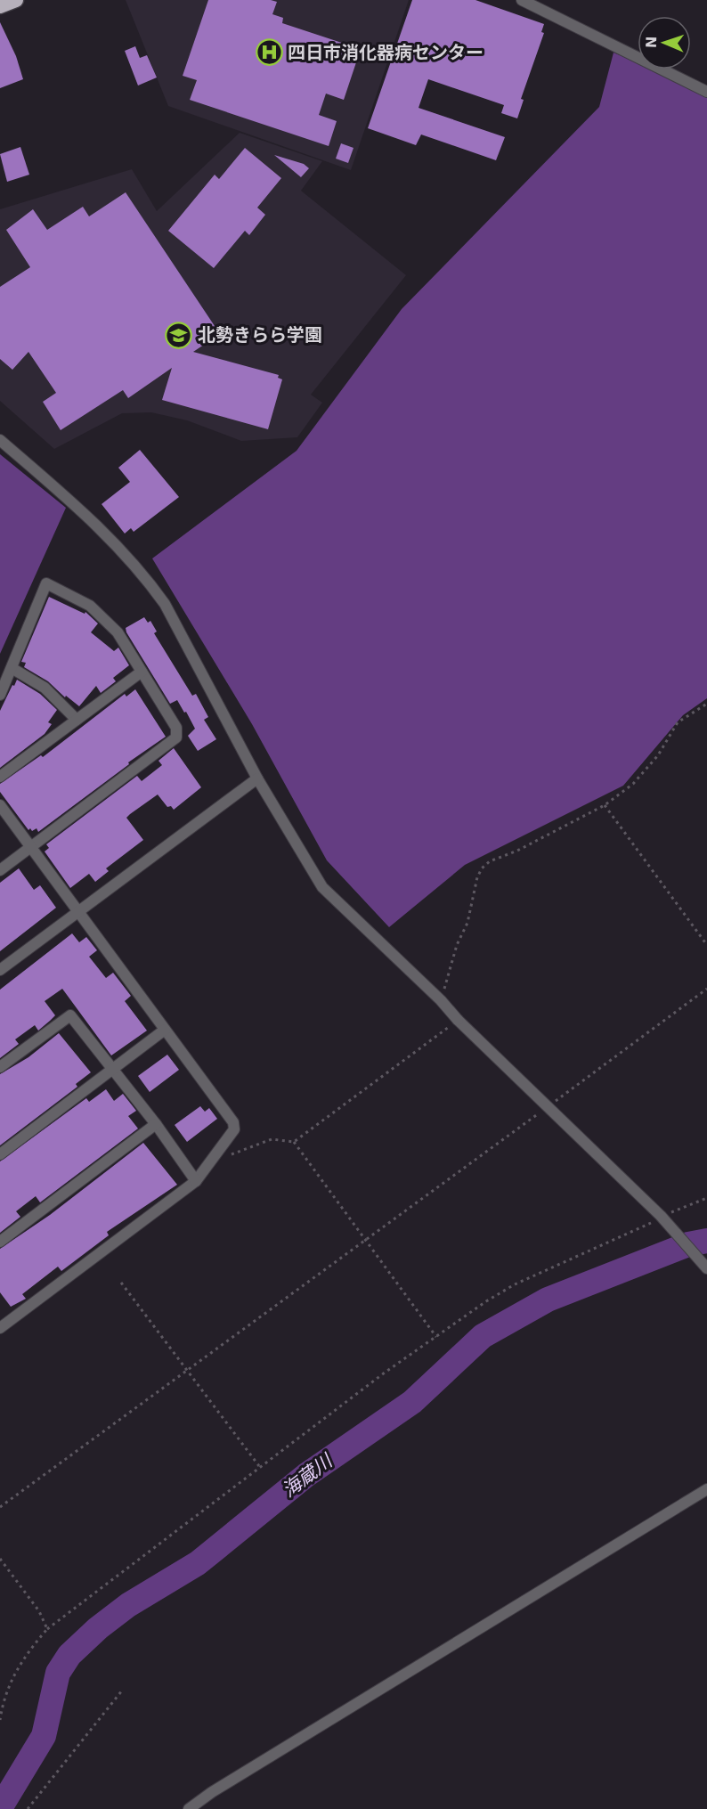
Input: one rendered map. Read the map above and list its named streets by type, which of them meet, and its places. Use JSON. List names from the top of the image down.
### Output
{
  "water": ["海蔵川"],
  "places": {
    "hospital": ["四日市消化器病センター"],
    "school or university": ["北勢きらら学園"]
  },
  "north": "left"
}
